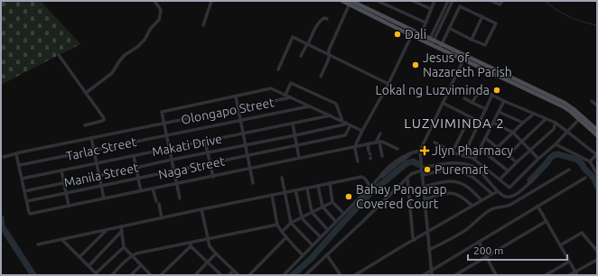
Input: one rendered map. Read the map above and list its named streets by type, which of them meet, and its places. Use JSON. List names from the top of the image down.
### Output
{
  "streets": {
    "street": [
      "Olongapo Street",
      "Makati Drive",
      "Tarlac Street",
      "Naga Street",
      "Manila Street"
    ]
  },
  "districts": ["LUZVIMINDA 2"],
  "places": {
    "other": [
      "Dali",
      "Jesus of Nazareth Parish",
      "Lokal ng Luzviminda",
      "Puremart",
      "Bahay Pangarap Covered Court"
    ],
    "health": ["Jlyn Pharmacy"]
  },
  "scale_bar": "200 m"
}
